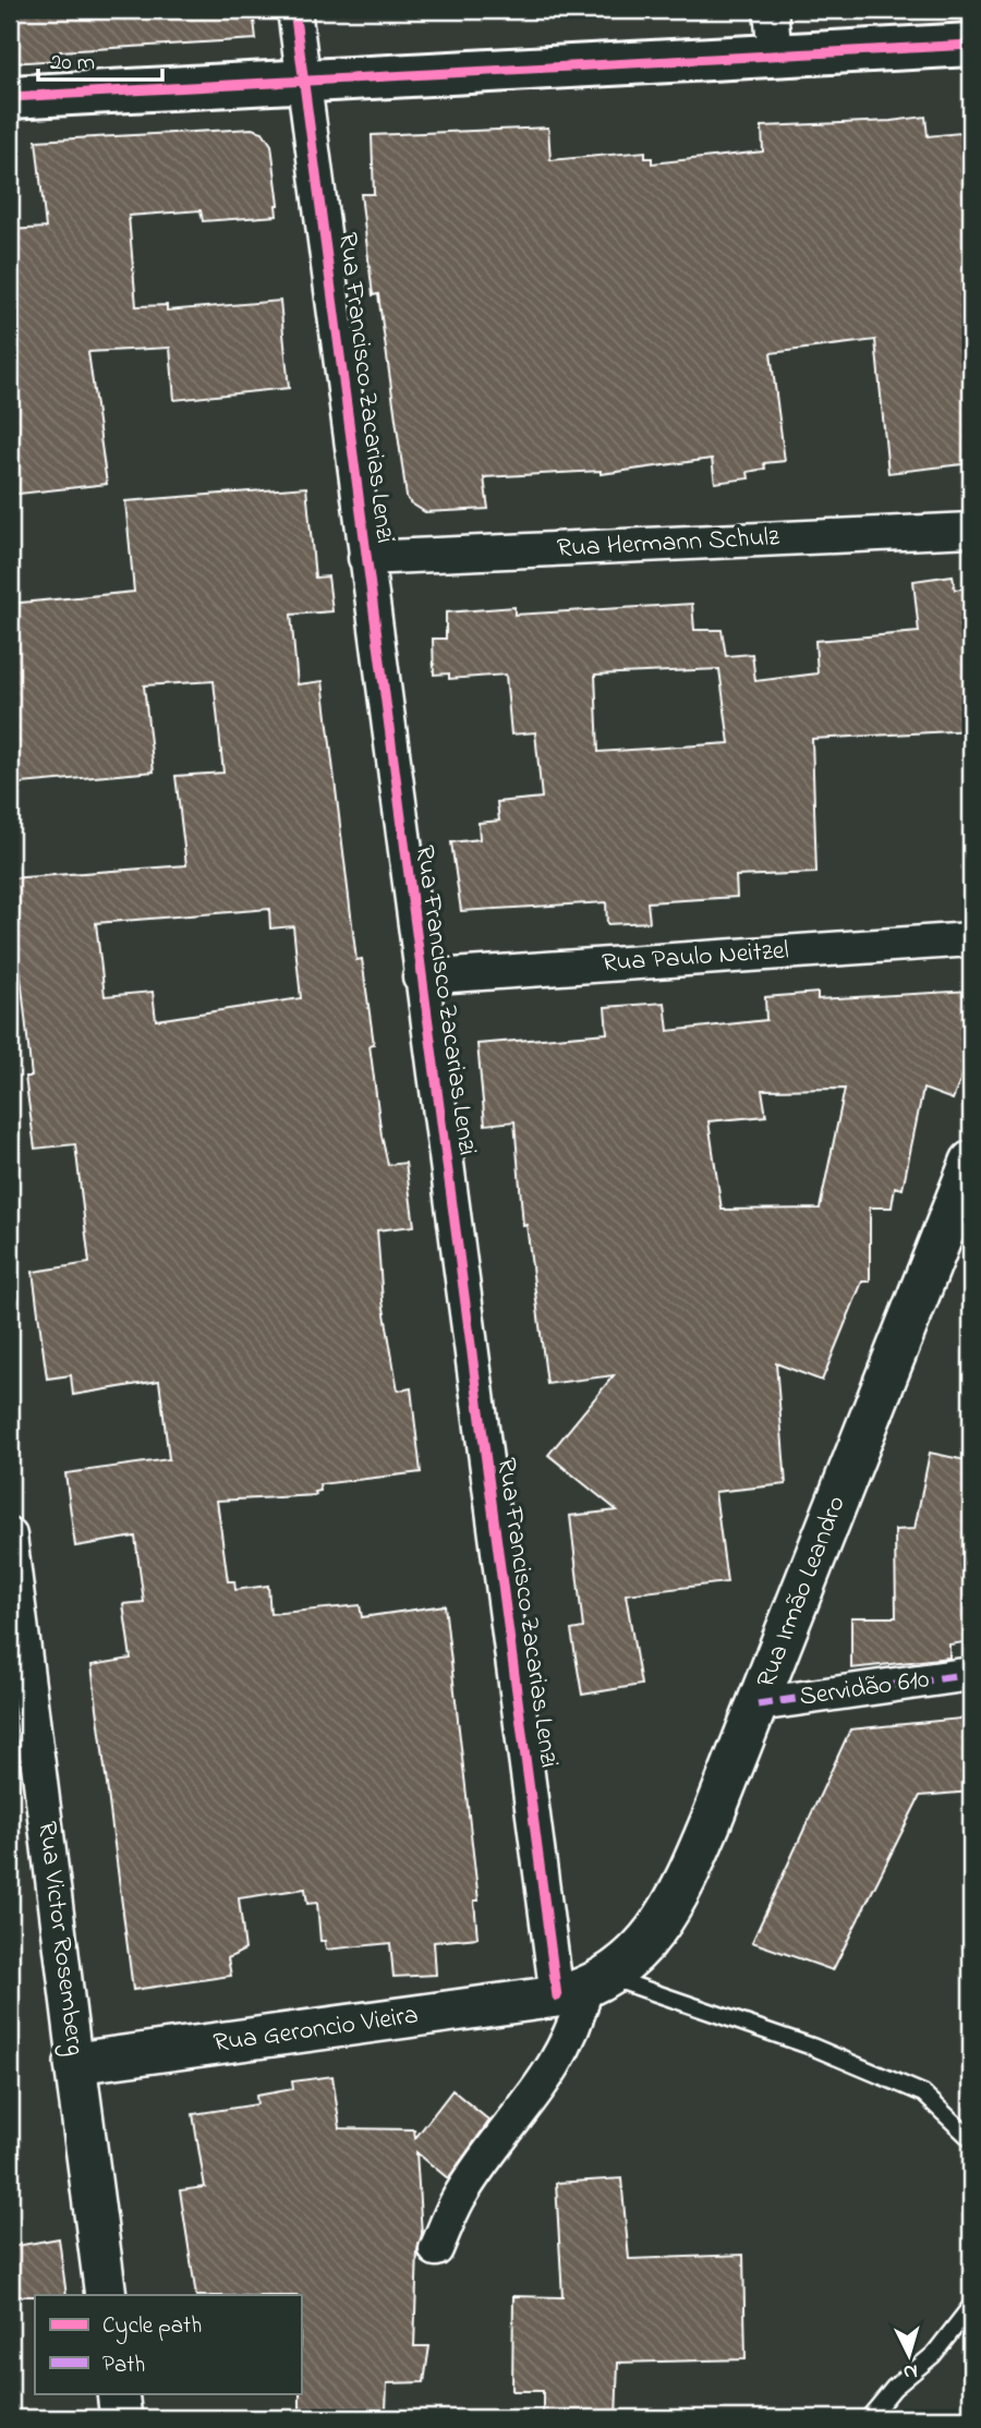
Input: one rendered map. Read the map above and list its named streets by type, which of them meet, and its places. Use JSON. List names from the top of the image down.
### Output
{
  "streets": {
    "street": [
      "Rua Francisco Zacarias Lenzi",
      "Rua Hermann Schulz",
      "Rua Paulo Neitzel",
      "Rua Irmão Leandro",
      "Servidão 610",
      "Rua Victor Rosemberg",
      "Rua Geroncio Vieira"
    ]
  },
  "crossings": [
    ["Rua Francisco Zacarias Lenzi", "Rua Hermann Schulz"],
    ["Rua Francisco Zacarias Lenzi", "Rua Paulo Neitzel"],
    ["Rua Francisco Zacarias Lenzi", "Rua Irmão Leandro"],
    ["Rua Francisco Zacarias Lenzi", "Rua Geroncio Vieira"],
    ["Rua Irmão Leandro", "Servidão 610"],
    ["Rua Irmão Leandro", "Rua Geroncio Vieira"],
    ["Rua Victor Rosemberg", "Rua Geroncio Vieira"]
  ],
  "legend": ["Cycle path", "Path"],
  "scale_bar": "20 m",
  "north": "bottom"
}
